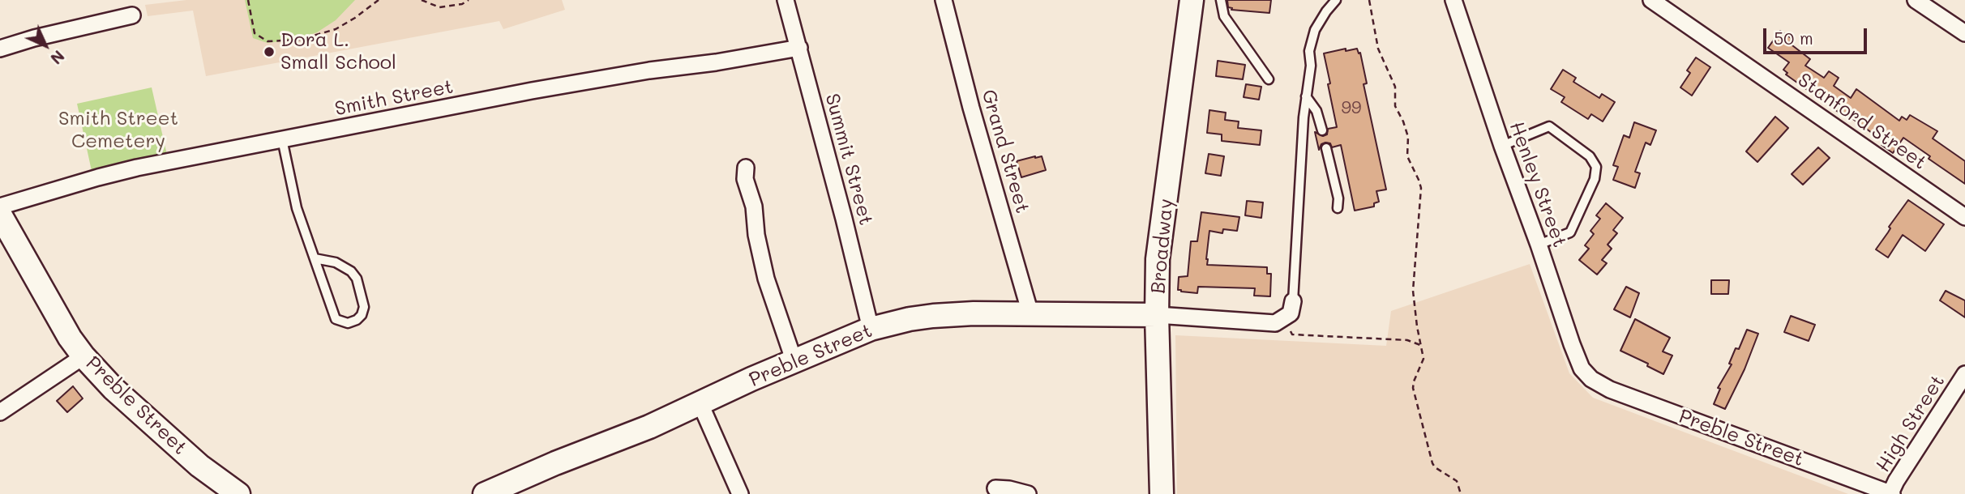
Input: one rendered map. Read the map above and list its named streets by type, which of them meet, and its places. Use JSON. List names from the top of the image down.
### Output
{
  "streets": {
    "street": [
      "Smith Street",
      "Stanford Street",
      "Grand Street",
      "Summit Street",
      "Henley Street",
      "Broadway",
      "Preble Street",
      "High Street"
    ]
  },
  "crossings": [
    ["Smith Street", "Summit Street"],
    ["Grand Street", "Preble Street"],
    ["Summit Street", "Preble Street"],
    ["Henley Street", "Preble Street"],
    ["Broadway", "Preble Street"],
    ["Preble Street", "High Street"]
  ],
  "parks": ["Smith Street Cemetery"],
  "places": ["Dora L. Small School"],
  "house_numbers": ["99"],
  "scale_bar": "50 m",
  "north": "bottom right"
}
